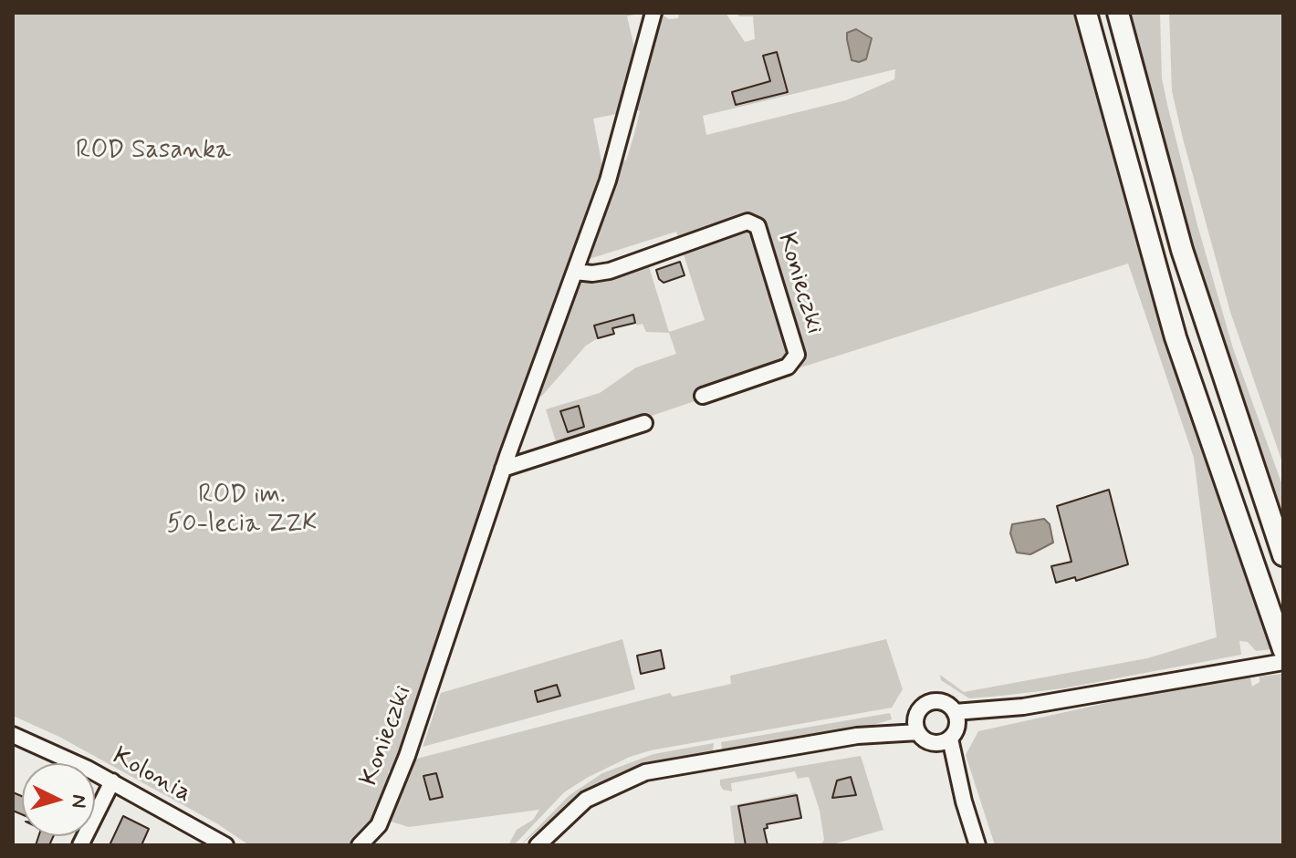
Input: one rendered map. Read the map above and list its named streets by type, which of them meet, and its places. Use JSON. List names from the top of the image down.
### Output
{
  "streets": {
    "street": ["Konieczki", "Kolonia"]
  },
  "parks": ["ROD Sasanka", "ROD im. 50-lecia ZZK"],
  "north": "right"
}
